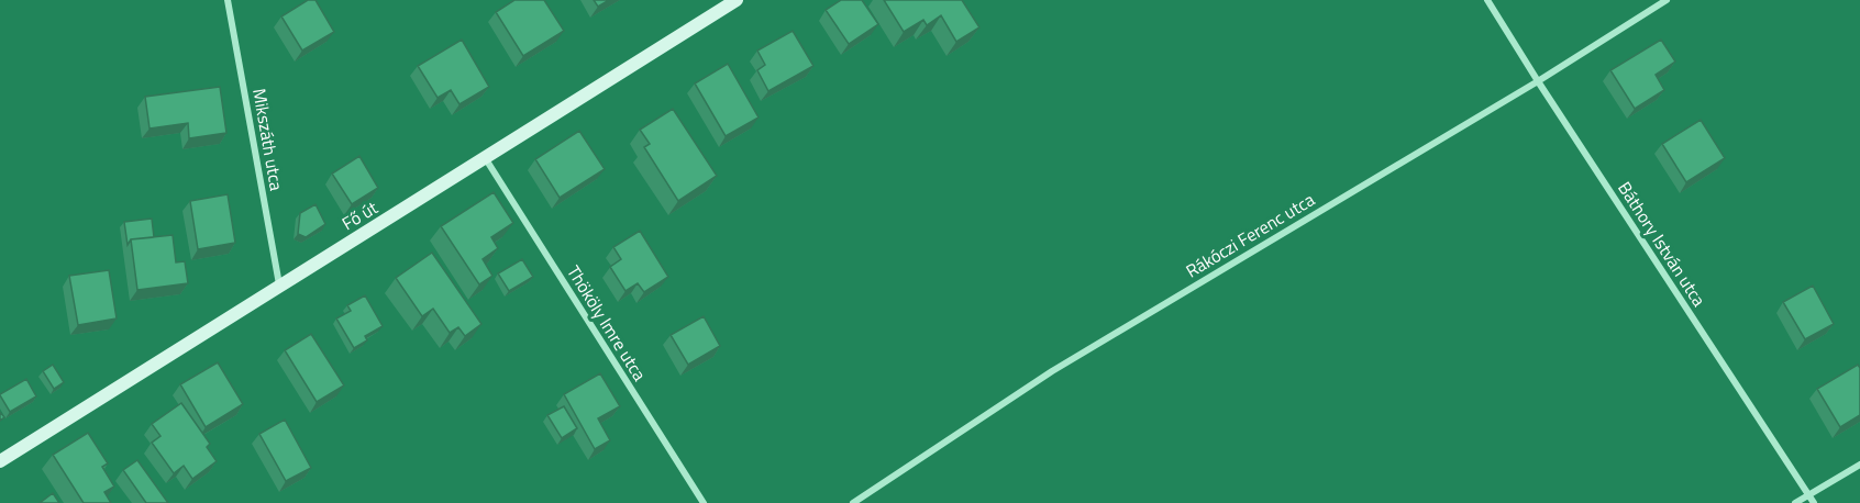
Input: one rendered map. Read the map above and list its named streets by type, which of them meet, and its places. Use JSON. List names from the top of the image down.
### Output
{
  "streets": {
    "main road": ["Fő út"],
    "street": [
      "Mikszáth utca",
      "Rákóczi Ferenc utca",
      "Báthory István utca",
      "Thököly Imre utca"
    ]
  },
  "crossings": [
    ["Mikszáth utca", "Fő út"],
    ["Fő út", "Thököly Imre utca"],
    ["Rákóczi Ferenc utca", "Báthory István utca"]
  ]
}
